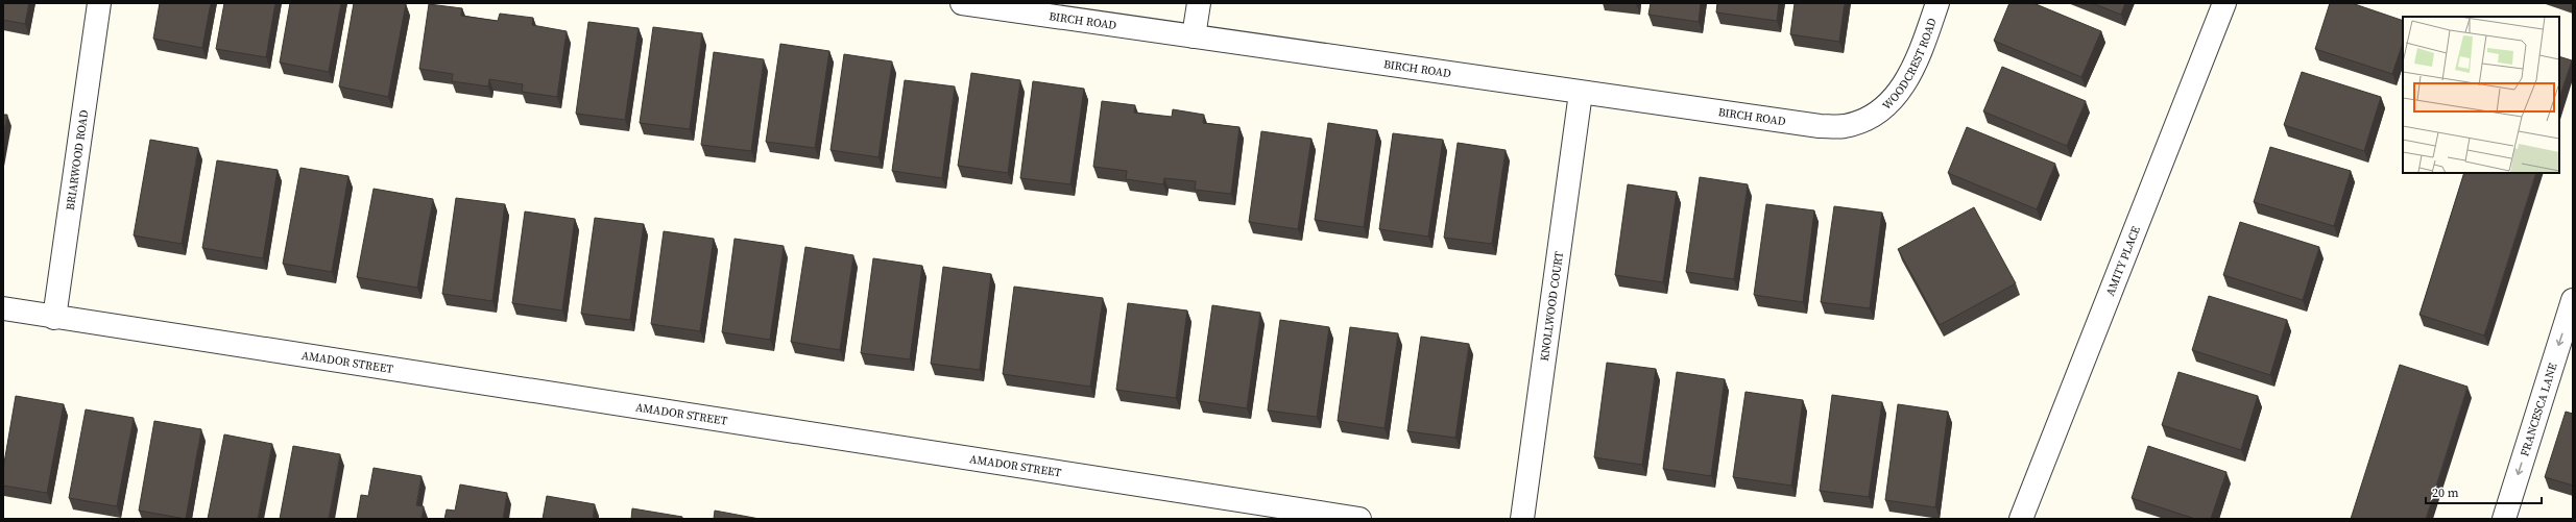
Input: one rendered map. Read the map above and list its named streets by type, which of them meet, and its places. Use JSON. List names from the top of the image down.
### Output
{
  "streets": {
    "street": [
      "BIRCH ROAD",
      "WOODCREST ROAD",
      "BRIARWOOD ROAD",
      "AMITY PLACE",
      "KNOLLWOOD COURT",
      "AMADOR STREET",
      "FRANCESCA LANE"
    ]
  },
  "crossings": [
    ["BIRCH ROAD", "WOODCREST ROAD"],
    ["BIRCH ROAD", "KNOLLWOOD COURT"],
    ["BRIARWOOD ROAD", "AMADOR STREET"]
  ],
  "one_way": ["FRANCESCA LANE"],
  "scale_bar": "20 m"
}
